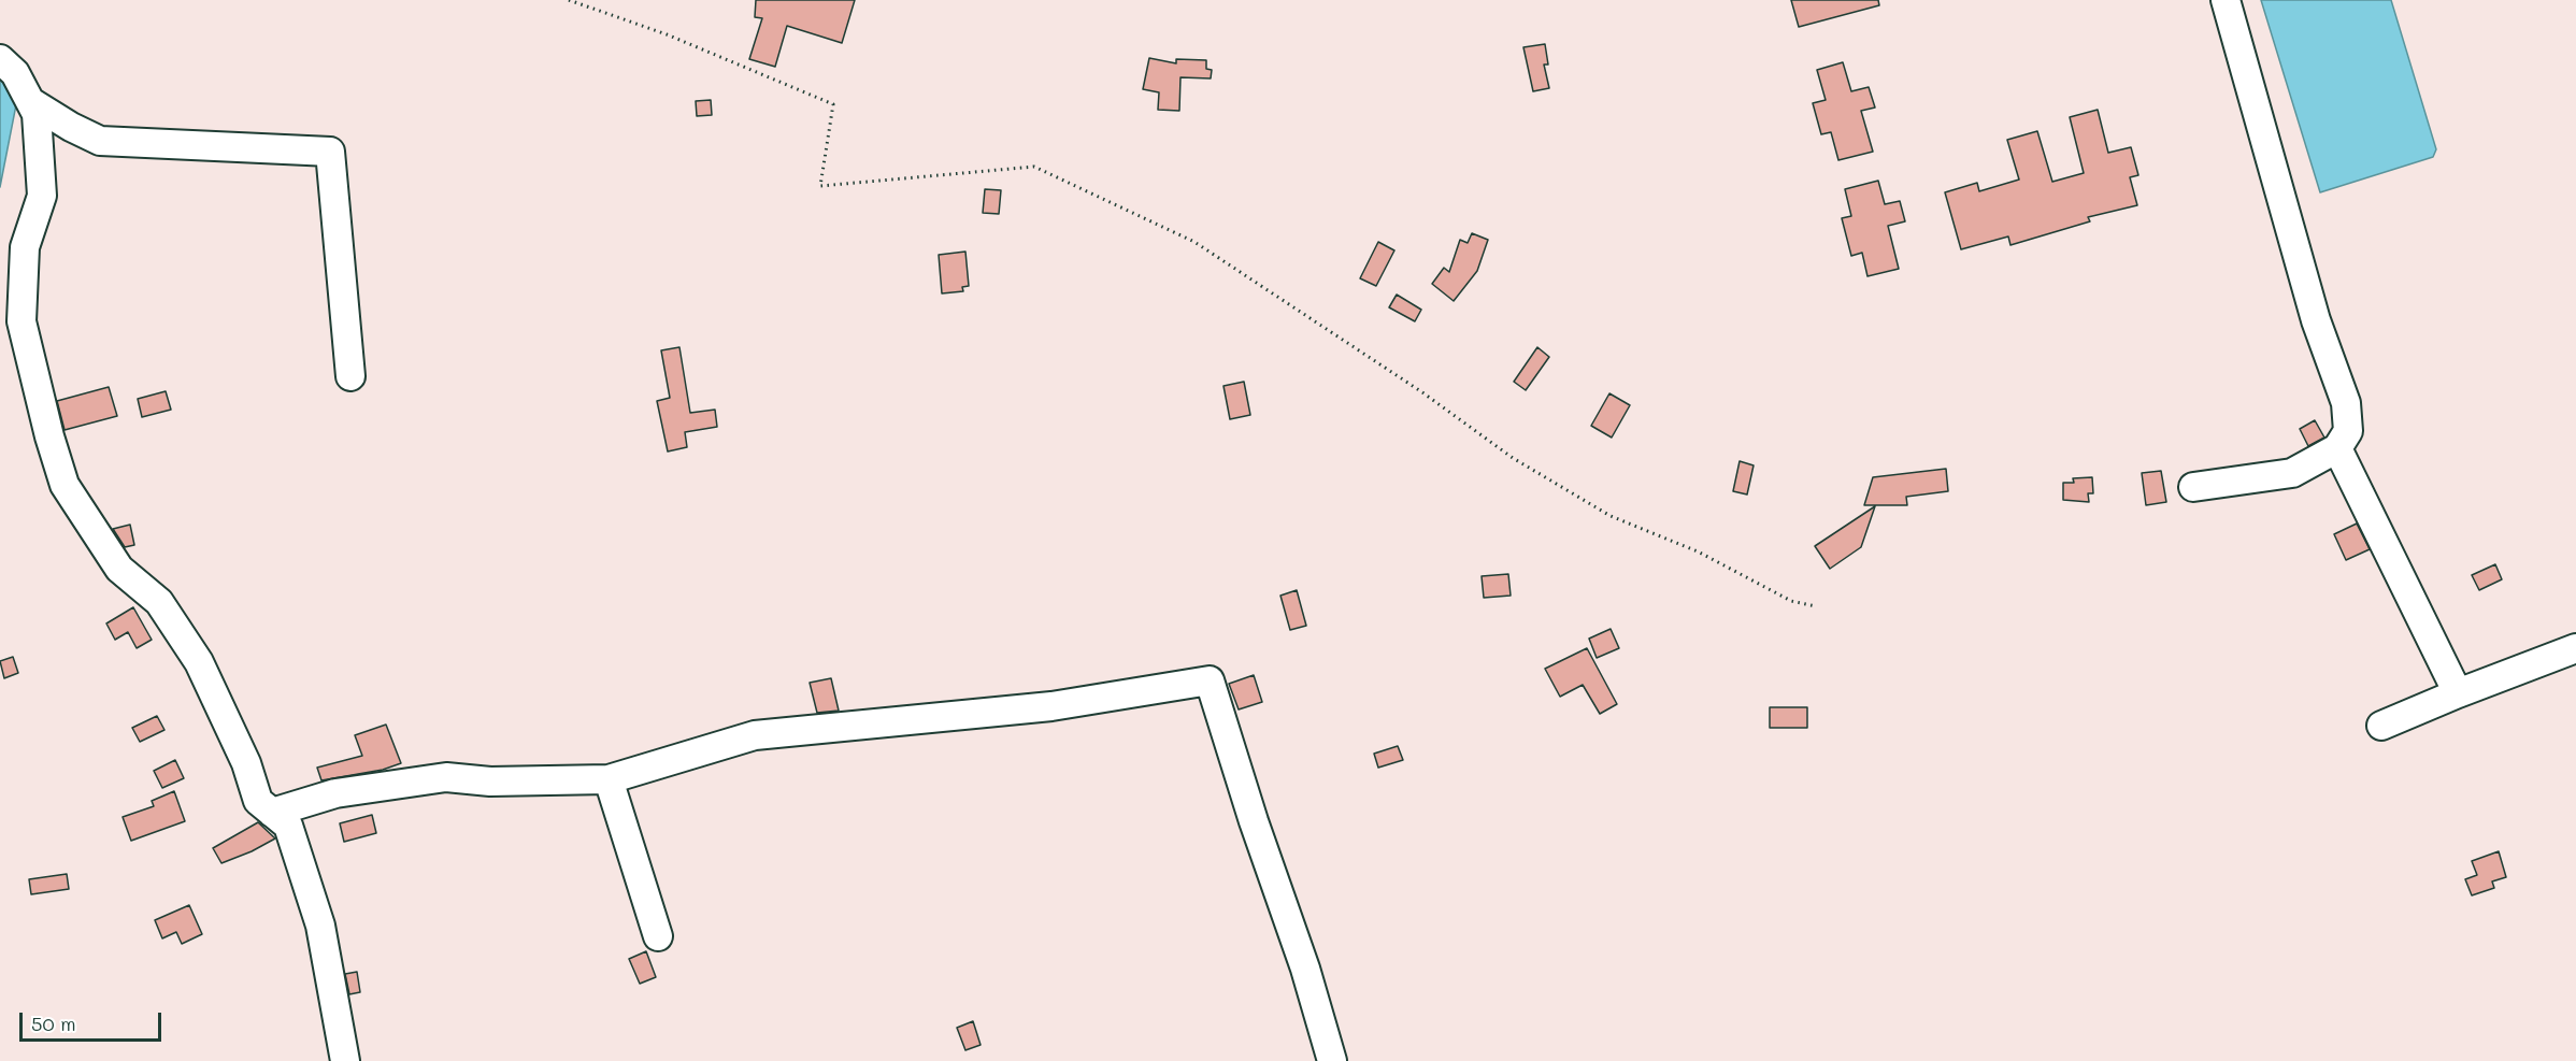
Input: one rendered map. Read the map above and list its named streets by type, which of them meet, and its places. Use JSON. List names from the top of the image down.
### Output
{
  "scale_bar": "50 m"
}
